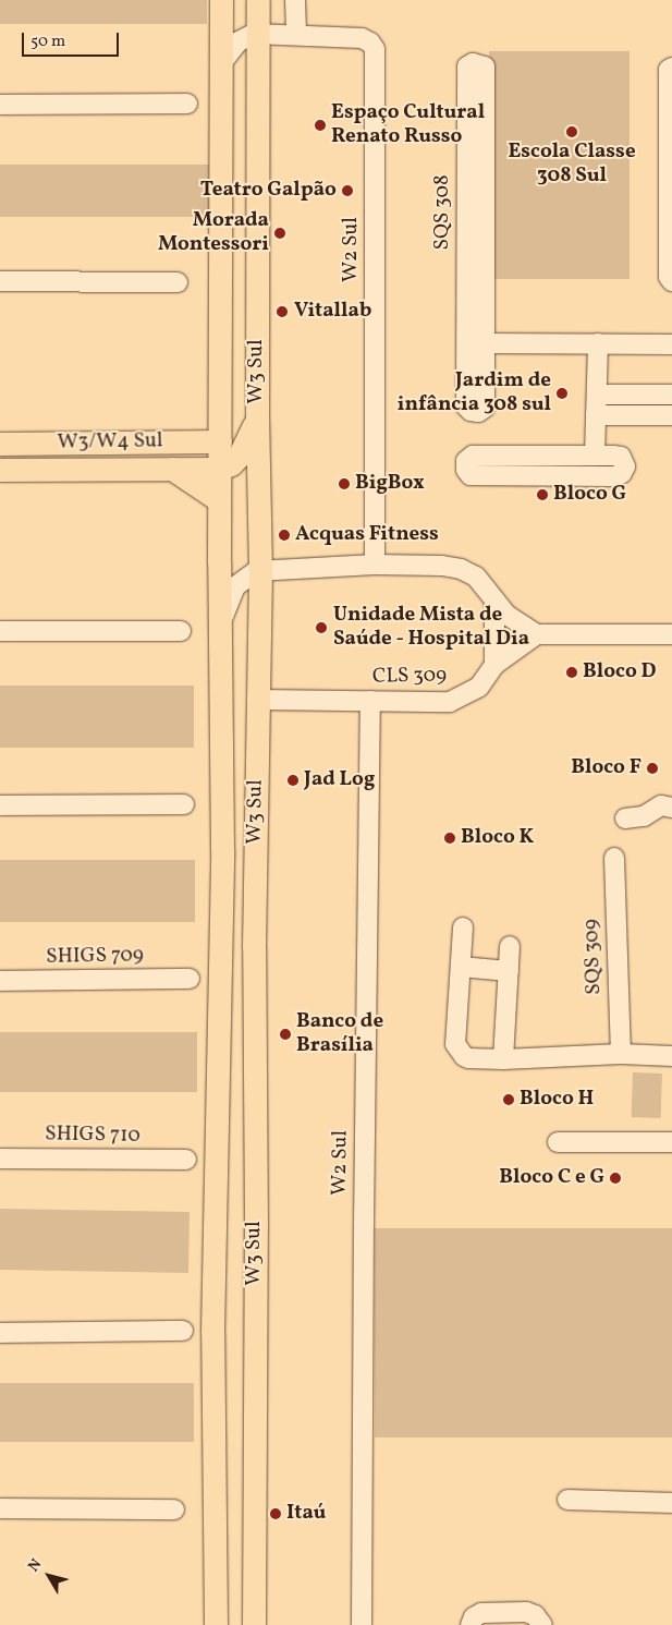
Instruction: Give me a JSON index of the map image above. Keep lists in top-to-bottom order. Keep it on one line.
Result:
{"streets":{"main road":["W3 Sul","W3/W4 Sul"],"street":["SQS 308","W2 Sul","CLS 309","SHIGS 709","SQS 309","SHIGS 710"]},"crossings":[["W2 Sul","W3 Sul"],["W2 Sul","CLS 309"],["W3 Sul","W3/W4 Sul"],["W3 Sul","CLS 309"]],"places":["Espaço Cultural Renato Russo","Escola Classe 308 Sul","Teatro Galpão","Morada Montessori","Vitallab","Jardim de infância 308 sul","BigBox","Bloco G","Acquas Fitness","Unidade Mista de Saúde - Hospital Dia","Bloco D","Bloco F","Jad Log","Bloco K","Banco de Brasília","Bloco H","Bloco C e G","Itaú"],"scale_bar":"50 m","north":"top left"}
